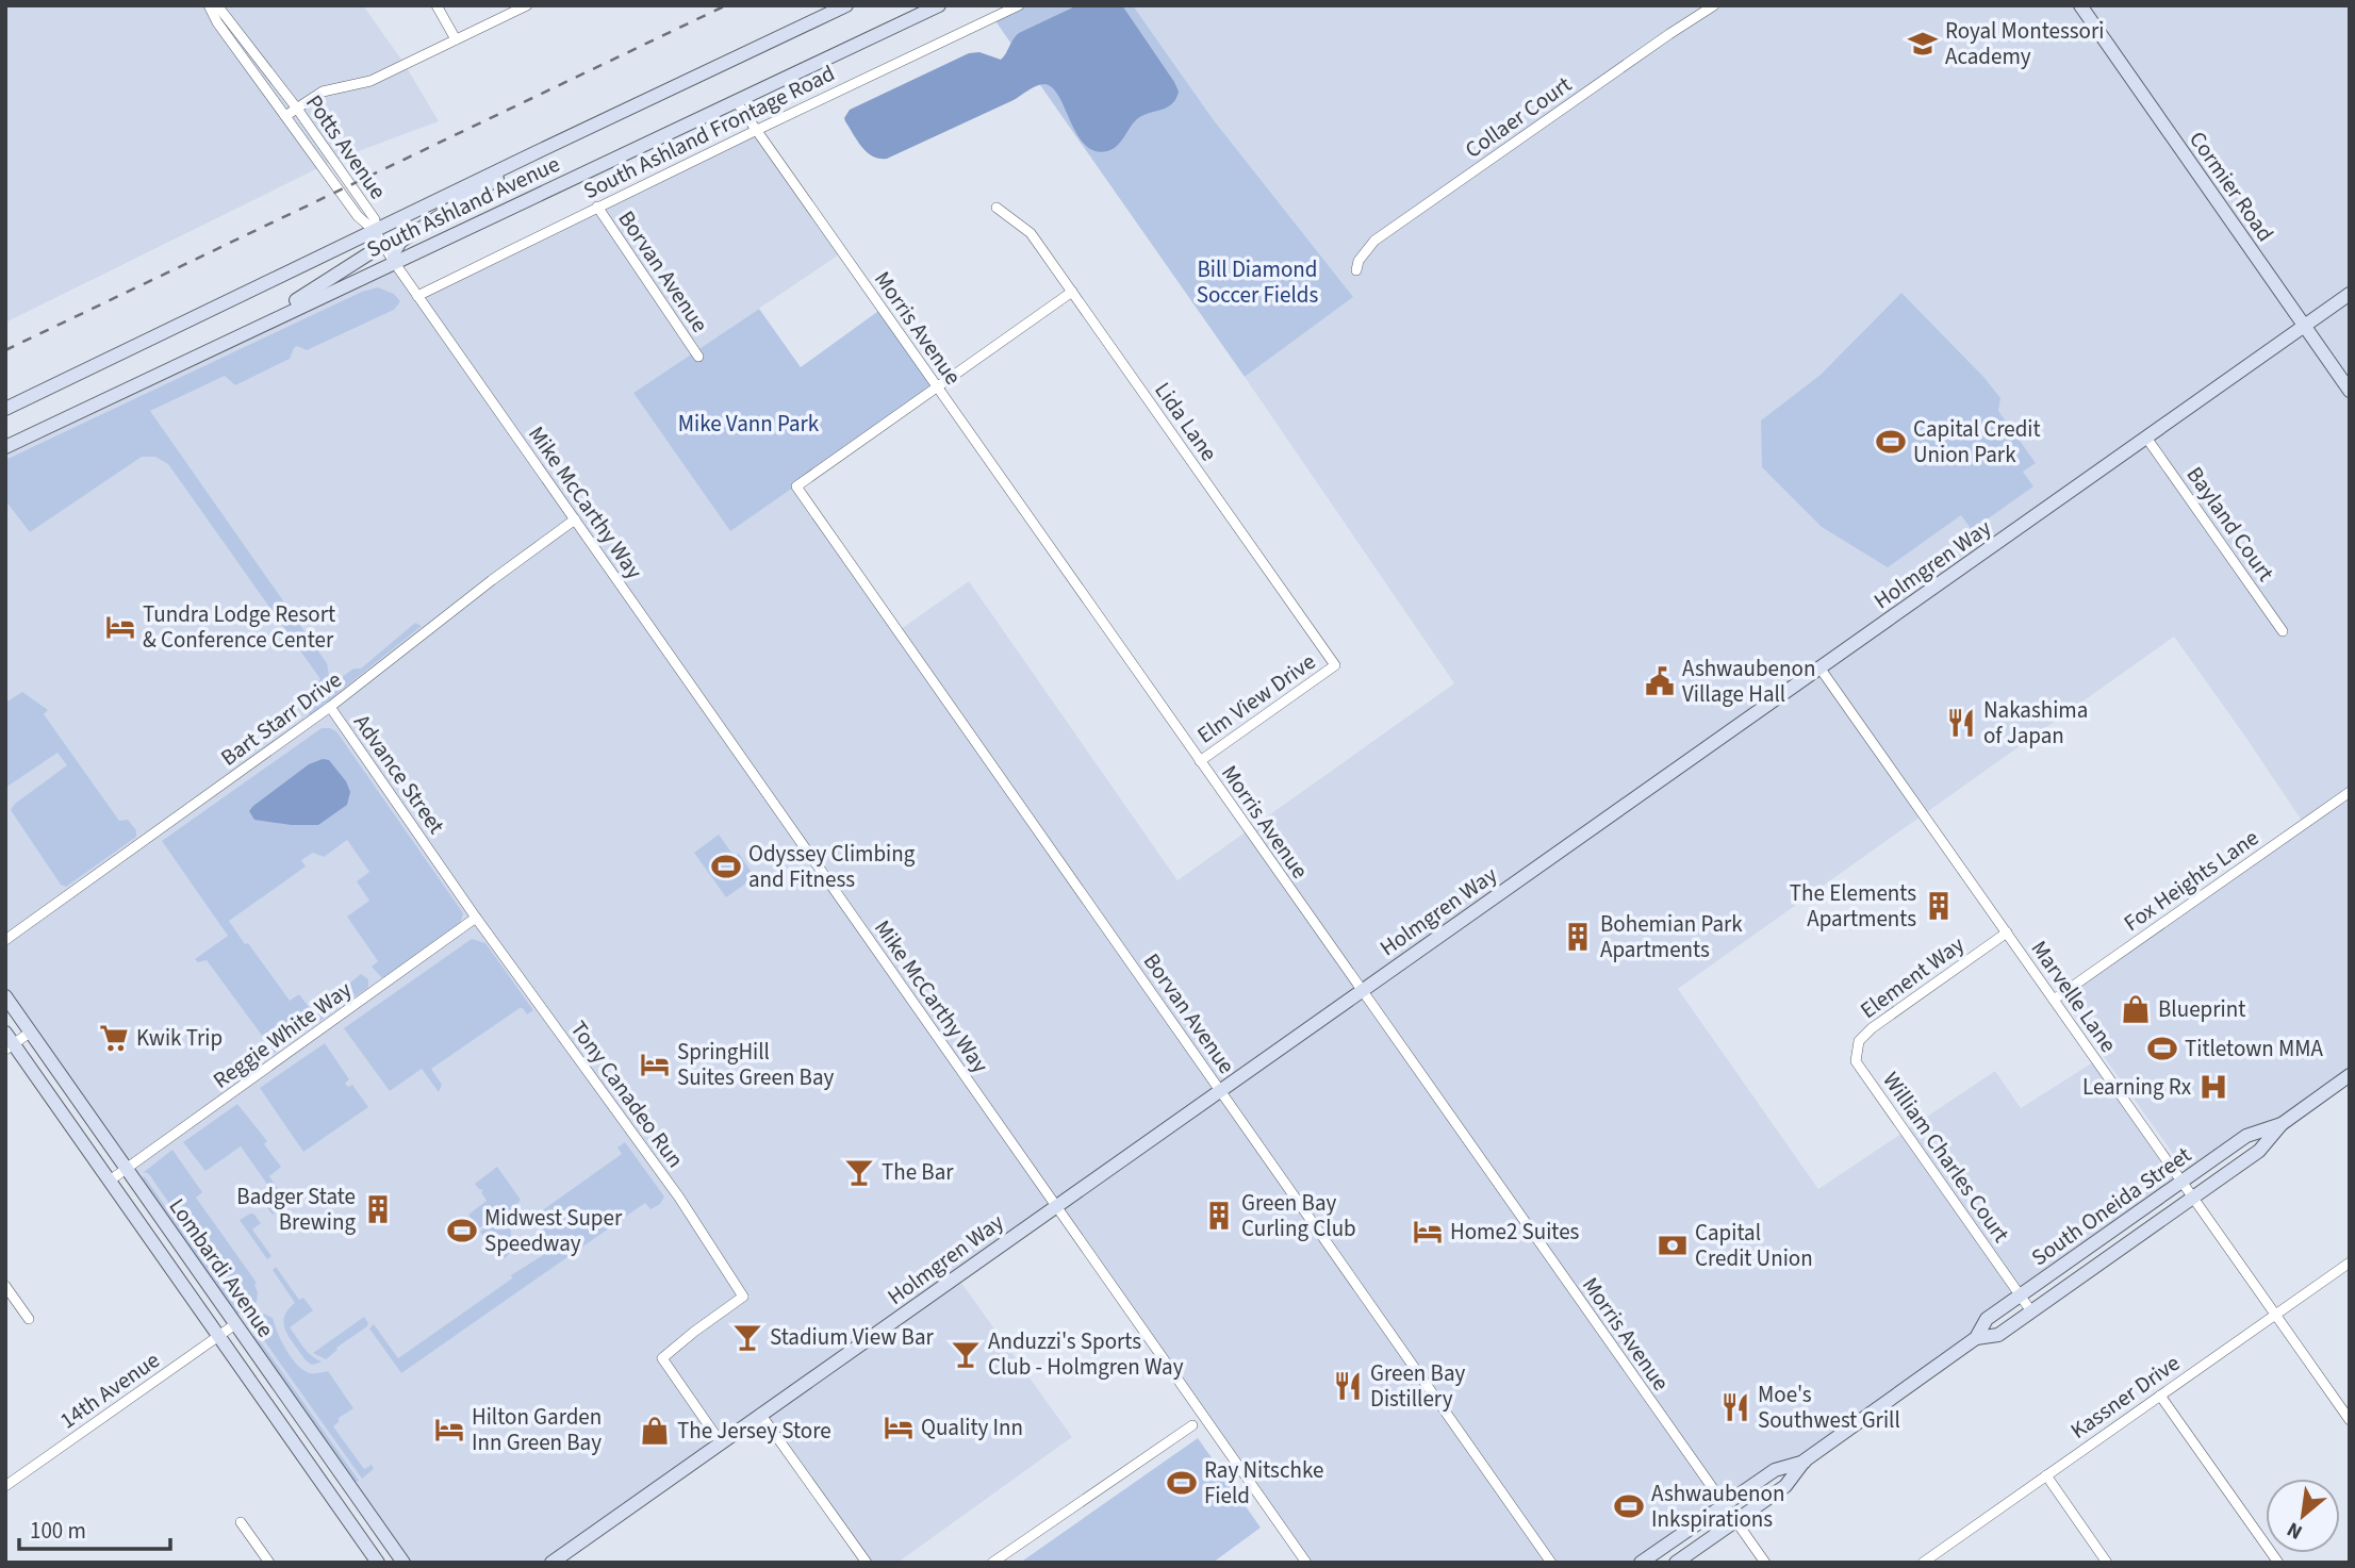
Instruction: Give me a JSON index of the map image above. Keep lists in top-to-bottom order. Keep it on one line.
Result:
{"streets":{"street":["Collaer Court","South Ashland Frontage Road","Potts Avenue","Cormier Road","South Ashland Avenue","Borvan Avenue","Morris Avenue","Lida Lane","Mike McCarthy Way","Bayland Court","Holmgren Way","Elm View Drive","Bart Starr Drive","Advance Street","Fox Heights Lane","Element Way","Marvelle Lane","Reggie White Way","Tony Canadeo Run","William Charles Court","South Oneida Street","Lombardi Avenue","14th Avenue","Kassner Drive"]},"crossings":[["South Ashland Frontage Road","Borvan Avenue"],["South Ashland Frontage Road","Morris Avenue"],["South Ashland Frontage Road","Mike McCarthy Way"],["Potts Avenue","South Ashland Avenue"],["Potts Avenue","Mike McCarthy Way"],["Cormier Road","Holmgren Way"],["South Ashland Avenue","Morris Avenue"],["South Ashland Avenue","Mike McCarthy Way"],["Borvan Avenue","Morris Avenue"],["Borvan Avenue","Holmgren Way"],["Morris Avenue","Holmgren Way"],["Morris Avenue","Elm View Drive"],["Morris Avenue","South Oneida Street"],["Lida Lane","Elm View Drive"],["Mike McCarthy Way","Holmgren Way"],["Mike McCarthy Way","Bart Starr Drive"],["Bayland Court","Holmgren Way"],["Holmgren Way","Marvelle Lane"],["Holmgren Way","Tony Canadeo Run"],["Bart Starr Drive","Advance Street"],["Advance Street","Reggie White Way"],["Advance Street","Tony Canadeo Run"],["Fox Heights Lane","Marvelle Lane"],["Element Way","Marvelle Lane"],["Element Way","William Charles Court"],["Marvelle Lane","South Oneida Street"],["Marvelle Lane","Kassner Drive"],["Reggie White Way","Tony Canadeo Run"],["Reggie White Way","Lombardi Avenue"],["William Charles Court","South Oneida Street"],["Lombardi Avenue","14th Avenue"]],"parks":["Bill Diamond Soccer Fields","Mike Vann Park"],"places":{"school or university":["Royal Montessori Academy"],"sports":["Capital Credit Union Park","Odyssey Climbing and Fitness","Titletown MMA","Midwest Super Speedway","Ray Nitschke Field","Ashwaubenon Inkspirations"],"hotel":["Tundra Lodge Resort & Conference Center","SpringHill Suites Green Bay","Home2 Suites","Quality Inn","Hilton Garden Inn Green Bay"],"public building":["Ashwaubenon Village Hall"],"restaurant":["Nakashima of Japan","Green Bay Distillery","Moe's Southwest Grill"],"building":["The Elements Apartments","Bohemian Park Apartments","Badger State Brewing","Green Bay Curling Club"],"shop":["Blueprint","The Jersey Store"],"supermarket":["Kwik Trip"],"hospital":["Learning Rx"],"bar":["The Bar","Stadium View Bar","Anduzzi's Sports Club - Holmgren Way"],"bank":["Capital Credit Union"]},"scale_bar":"100 m","north":"bottom left"}
